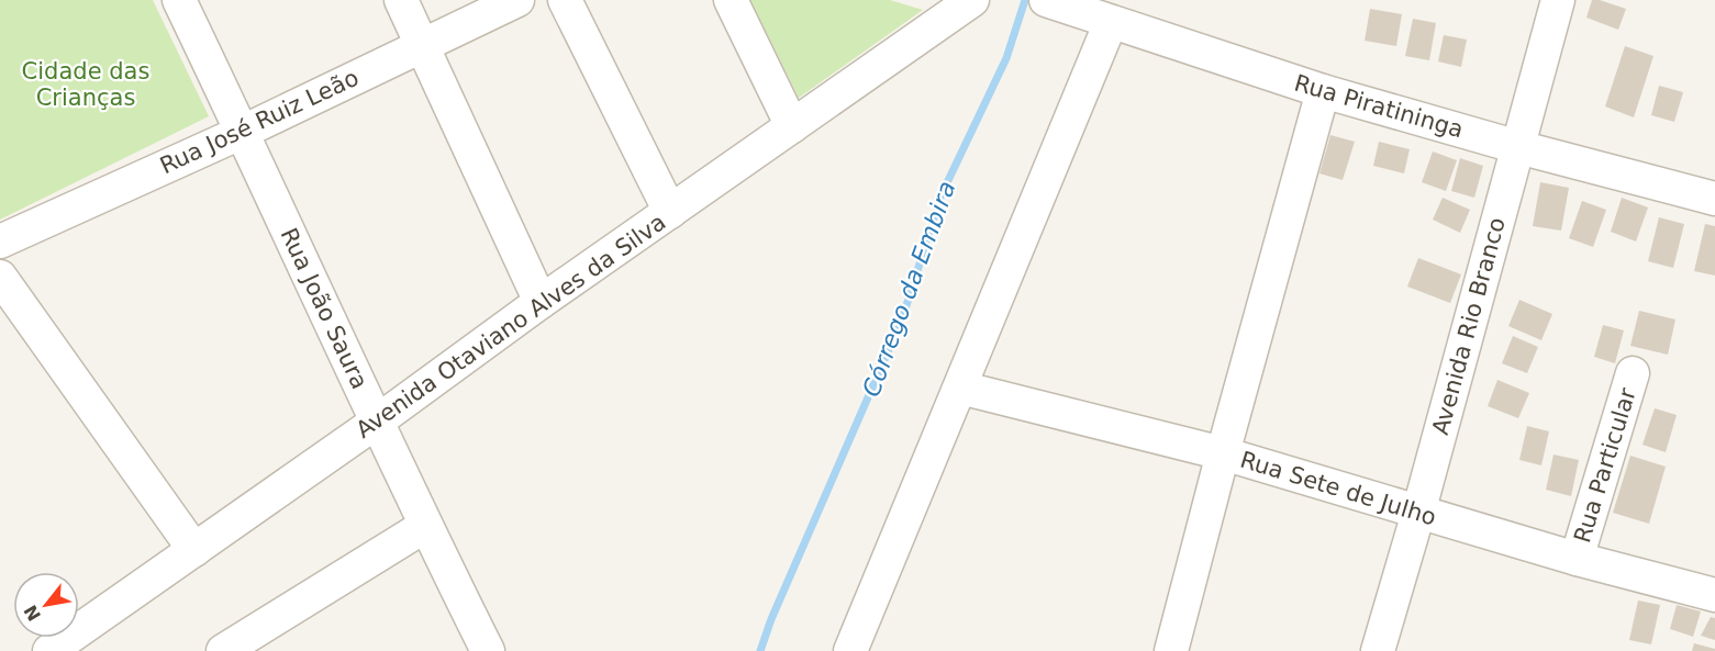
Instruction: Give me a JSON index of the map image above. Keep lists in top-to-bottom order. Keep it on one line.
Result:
{"streets":{"street":["Rua Piratininga","Rua José Ruiz Leão","Rua João Saura","Avenida Otaviano Alves da Silva","Avenida Rio Branco","Rua Particular","Rua Sete de Julho"]},"crossings":[["Rua Piratininga","Avenida Rio Branco"],["Rua José Ruiz Leão","Rua João Saura"],["Rua João Saura","Avenida Otaviano Alves da Silva"],["Avenida Rio Branco","Rua Sete de Julho"],["Rua Particular","Rua Sete de Julho"]],"water":["Córrego da Embira"],"parks":["Cidade das Crianças"],"north":"bottom left"}
